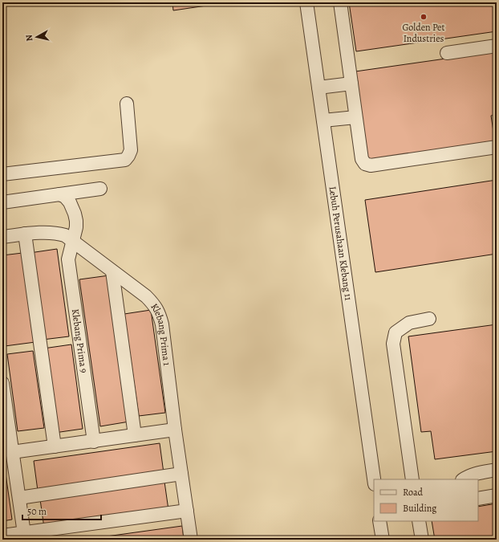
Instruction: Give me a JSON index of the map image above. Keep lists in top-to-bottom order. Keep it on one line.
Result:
{"streets":{"street":["Lebuh Perusahaan Klebang 11","Klebang Prima 1","Klebang Prima 9"]},"crossings":[["Klebang Prima 1","Klebang Prima 9"]],"places":["Golden Pet Industries"],"legend":["Road","Building"],"scale_bar":"50 m","north":"left"}
